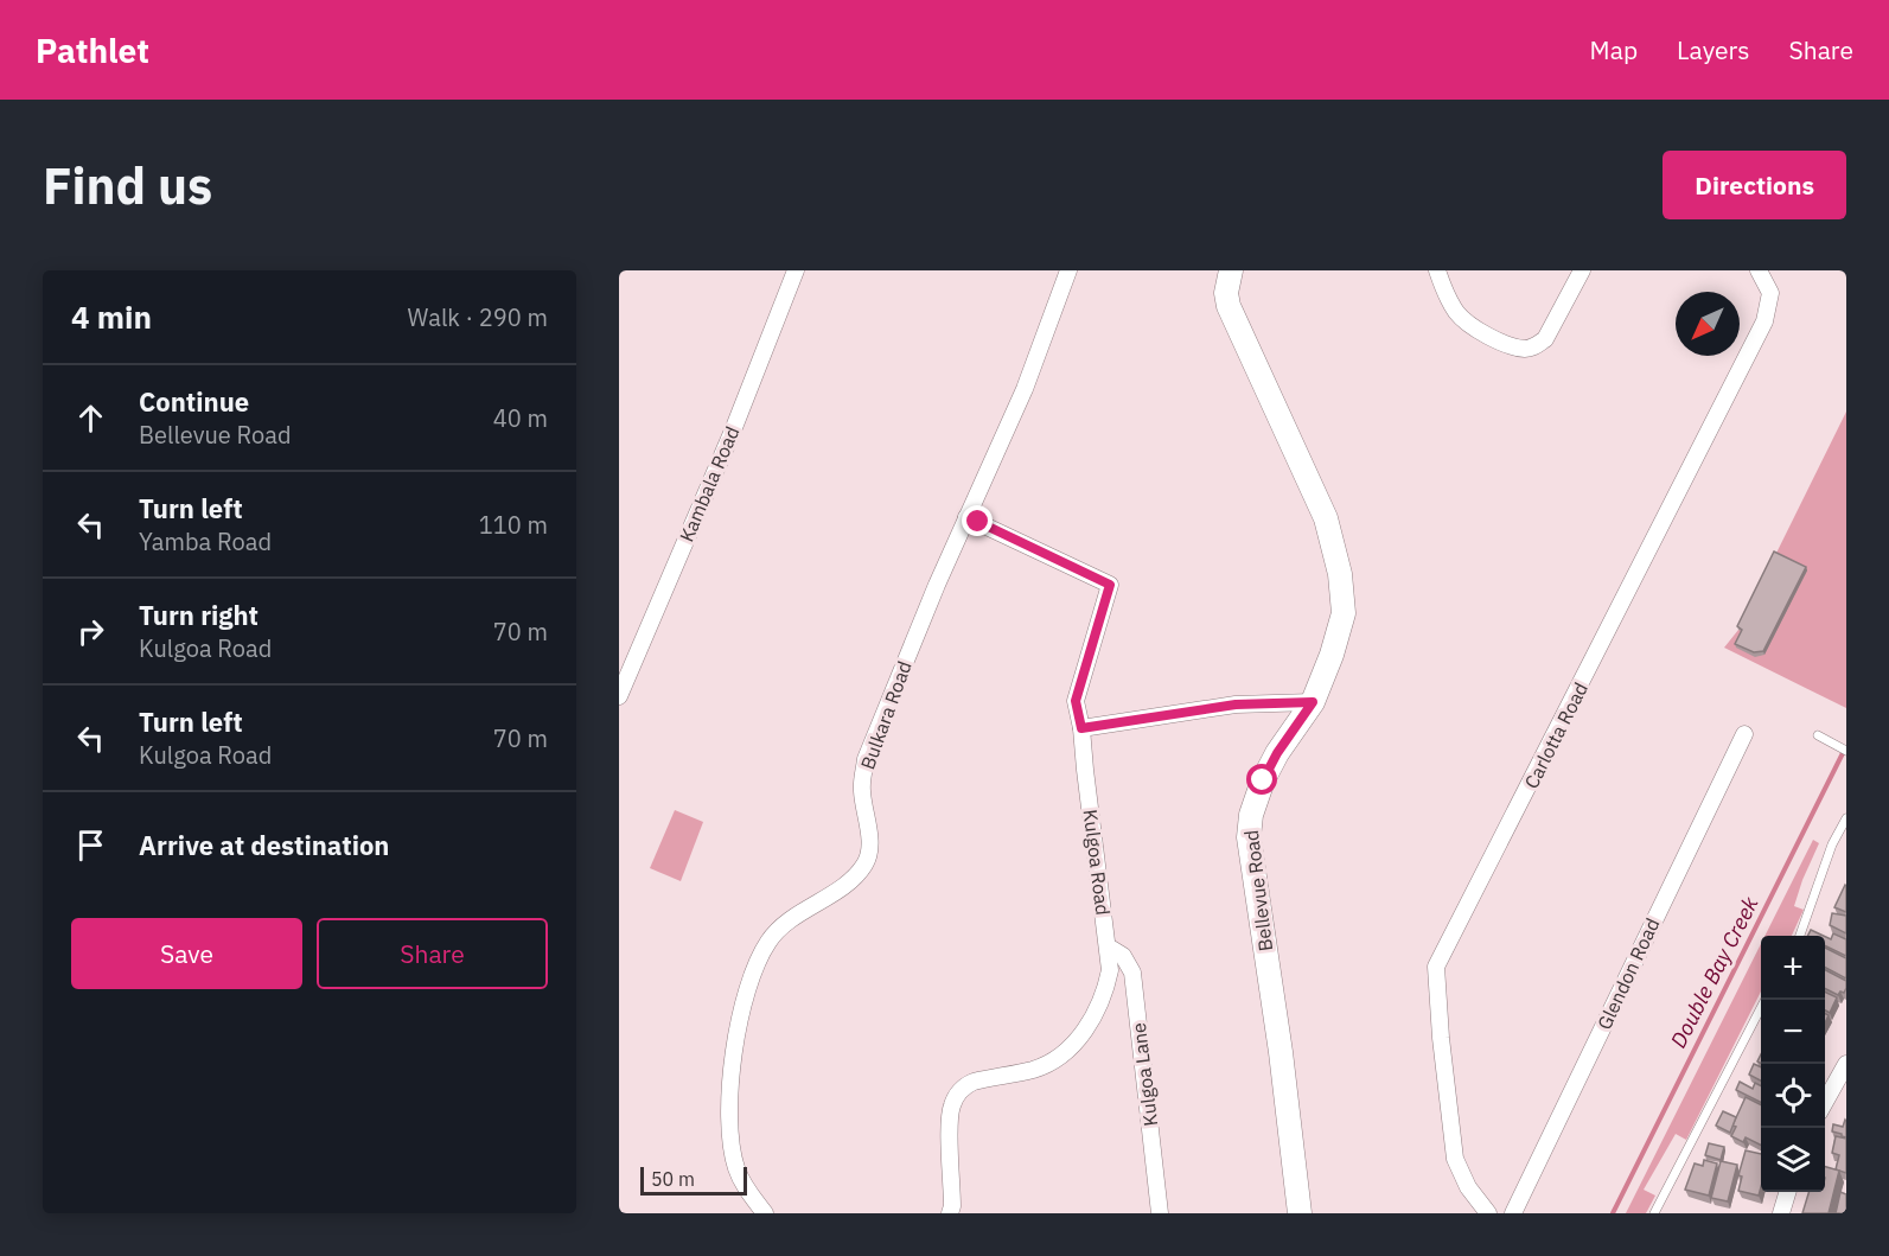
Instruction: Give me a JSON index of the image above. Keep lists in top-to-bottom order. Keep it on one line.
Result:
{"streets":{"street":["Kambala Road","Bulkara Road","Carlotta Road","Kulgoa Road","Bellevue Road","Glendon Road","Kulgoa Lane"]},"crossings":[["Bulkara Road","Kulgoa Road"],["Kulgoa Road","Kulgoa Lane"]],"water":["Double Bay Creek"],"scale_bar":"50 m","north":"bottom left","page":{"header":"Pathlet","nav":["Map","Layers","Share"],"buttons":["Directions",["Save","Share"]],"title":"Find us","heading":["4 min","Walk · 290 m"],"list":[["Continue","Bellevue Road","40 m"],["Turn left","Yamba Road","110 m"],["Turn right","Kulgoa Road","70 m"],["Turn left","Kulgoa Road","70 m"],"Arrive at destination"],"map_buttons":["+","−"],"scale":"50 m"}}
